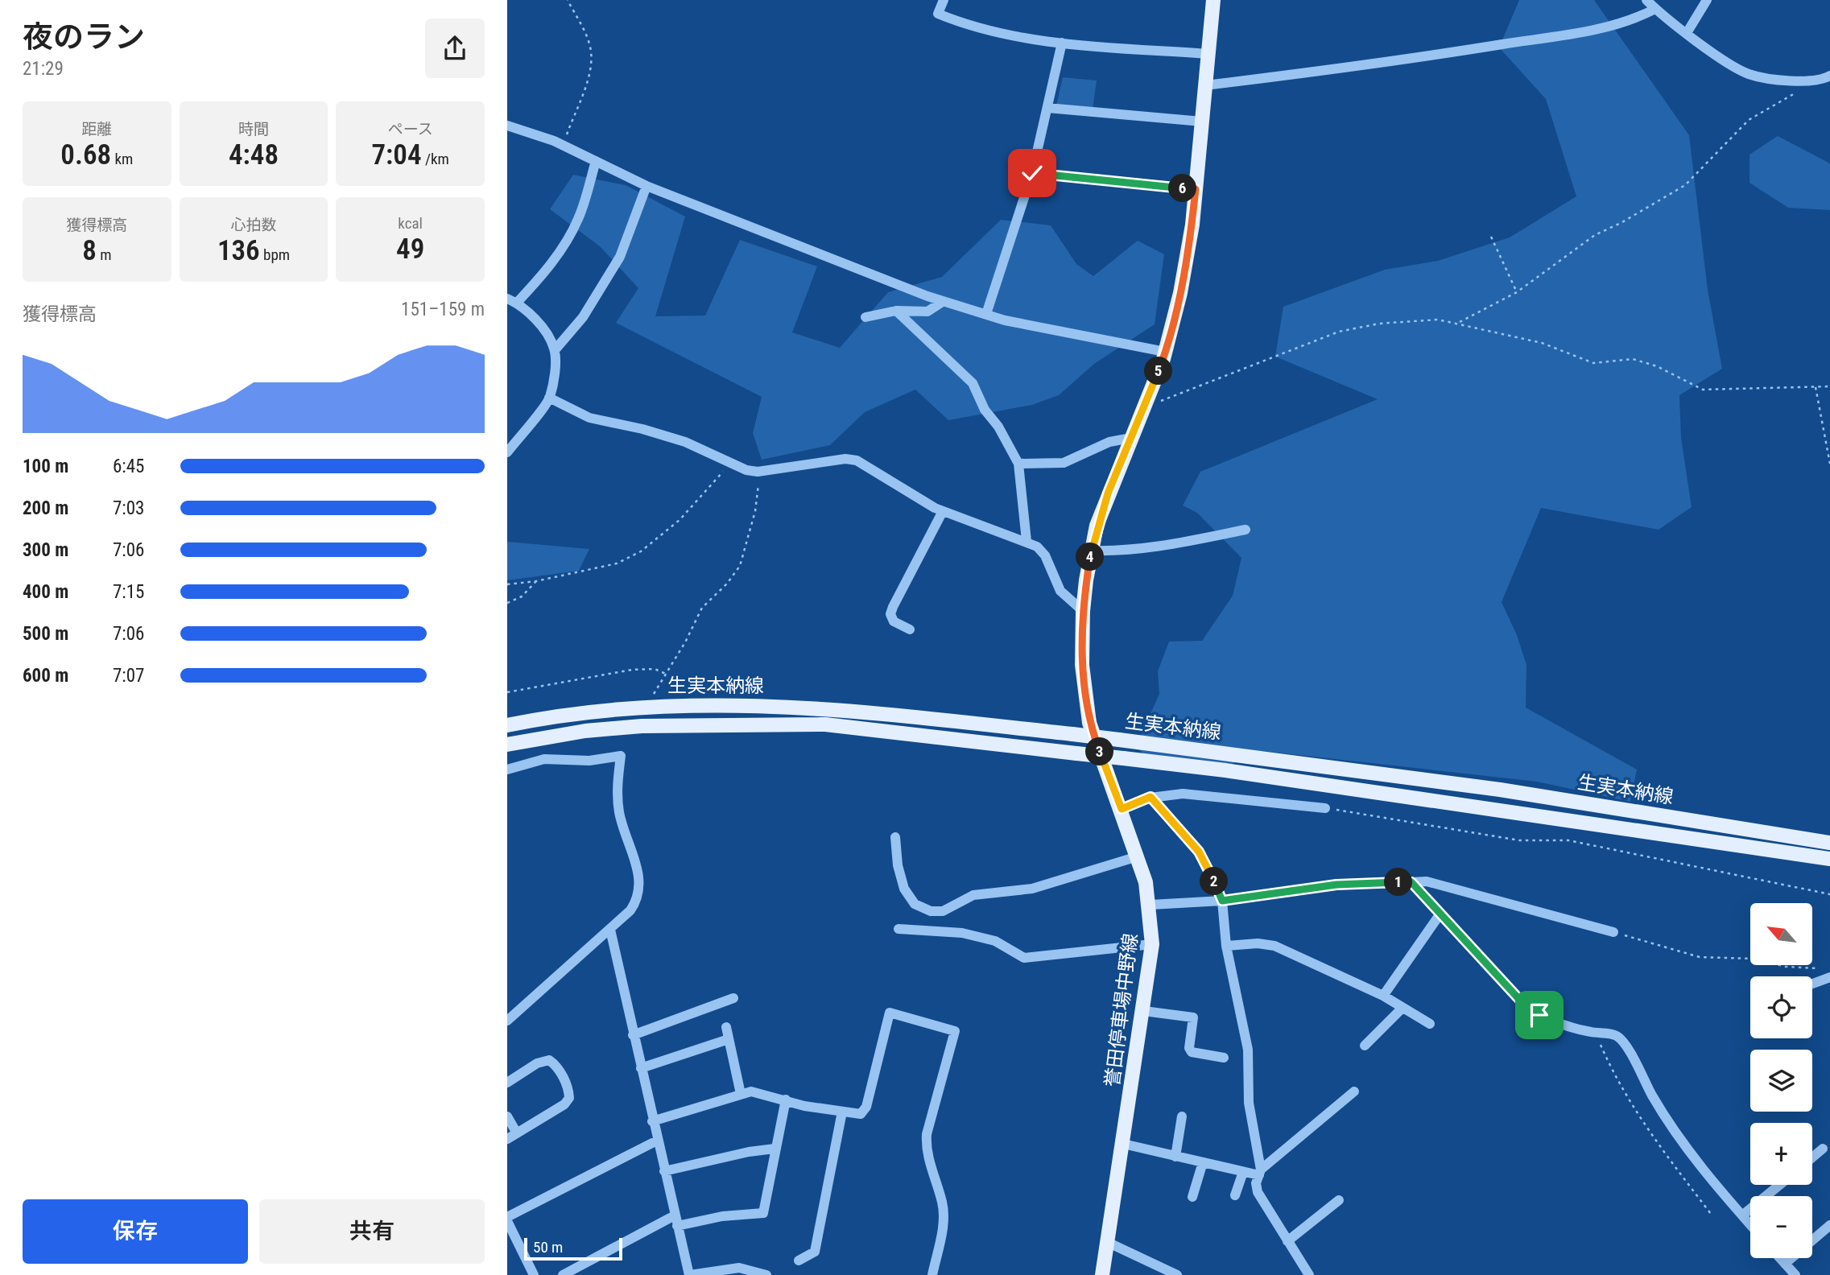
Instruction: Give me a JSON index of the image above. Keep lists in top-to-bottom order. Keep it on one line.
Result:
{"streets":{"main road":["生実本納線","誉田停車場中野線"]},"scale_bar":"50 m","north":"top left","page":{"heading":["夜のラン","21:29"],"stats":[["距離","0.68 km"],["時間","4:48"],["ペース","7:04 /km"],["獲得標高","8 m"],["心拍数","136 bpm"],["kcal","49"]],"pins":["6","5","4","3","2","1"],"chart":["獲得標高","151–159 m"],"list":[{"name":"100 m","note":"6:45"},{"name":"200 m","note":"7:03"},{"name":"300 m","note":"7:06"},{"name":"400 m","note":"7:15"},{"name":"500 m","note":"7:06"},{"name":"600 m","note":"7:07"}],"map_buttons":["+","−"],"buttons":["保存","共有"],"scale":"50 m"}}
